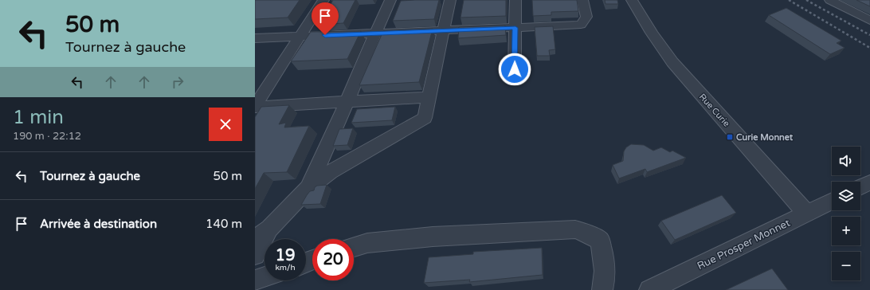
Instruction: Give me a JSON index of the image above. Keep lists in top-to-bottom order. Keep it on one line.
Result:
{"streets":{"street":["Rue Curie","Rue Prosper Monnet"]},"crossings":[["Rue Curie","Rue Prosper Monnet"]],"places":{"transit":["Curie Monnet"]},"page":{"turn":["50 m","Tournez à gauche"],"heading":["1 min","190 m · 22:12"],"map_buttons":["+","−"],"list":[{"name":"Tournez à gauche","value":"50 m"},{"name":"Arrivée à destination","value":"140 m"}],"speed":"19 km/h","limit":"20"}}
